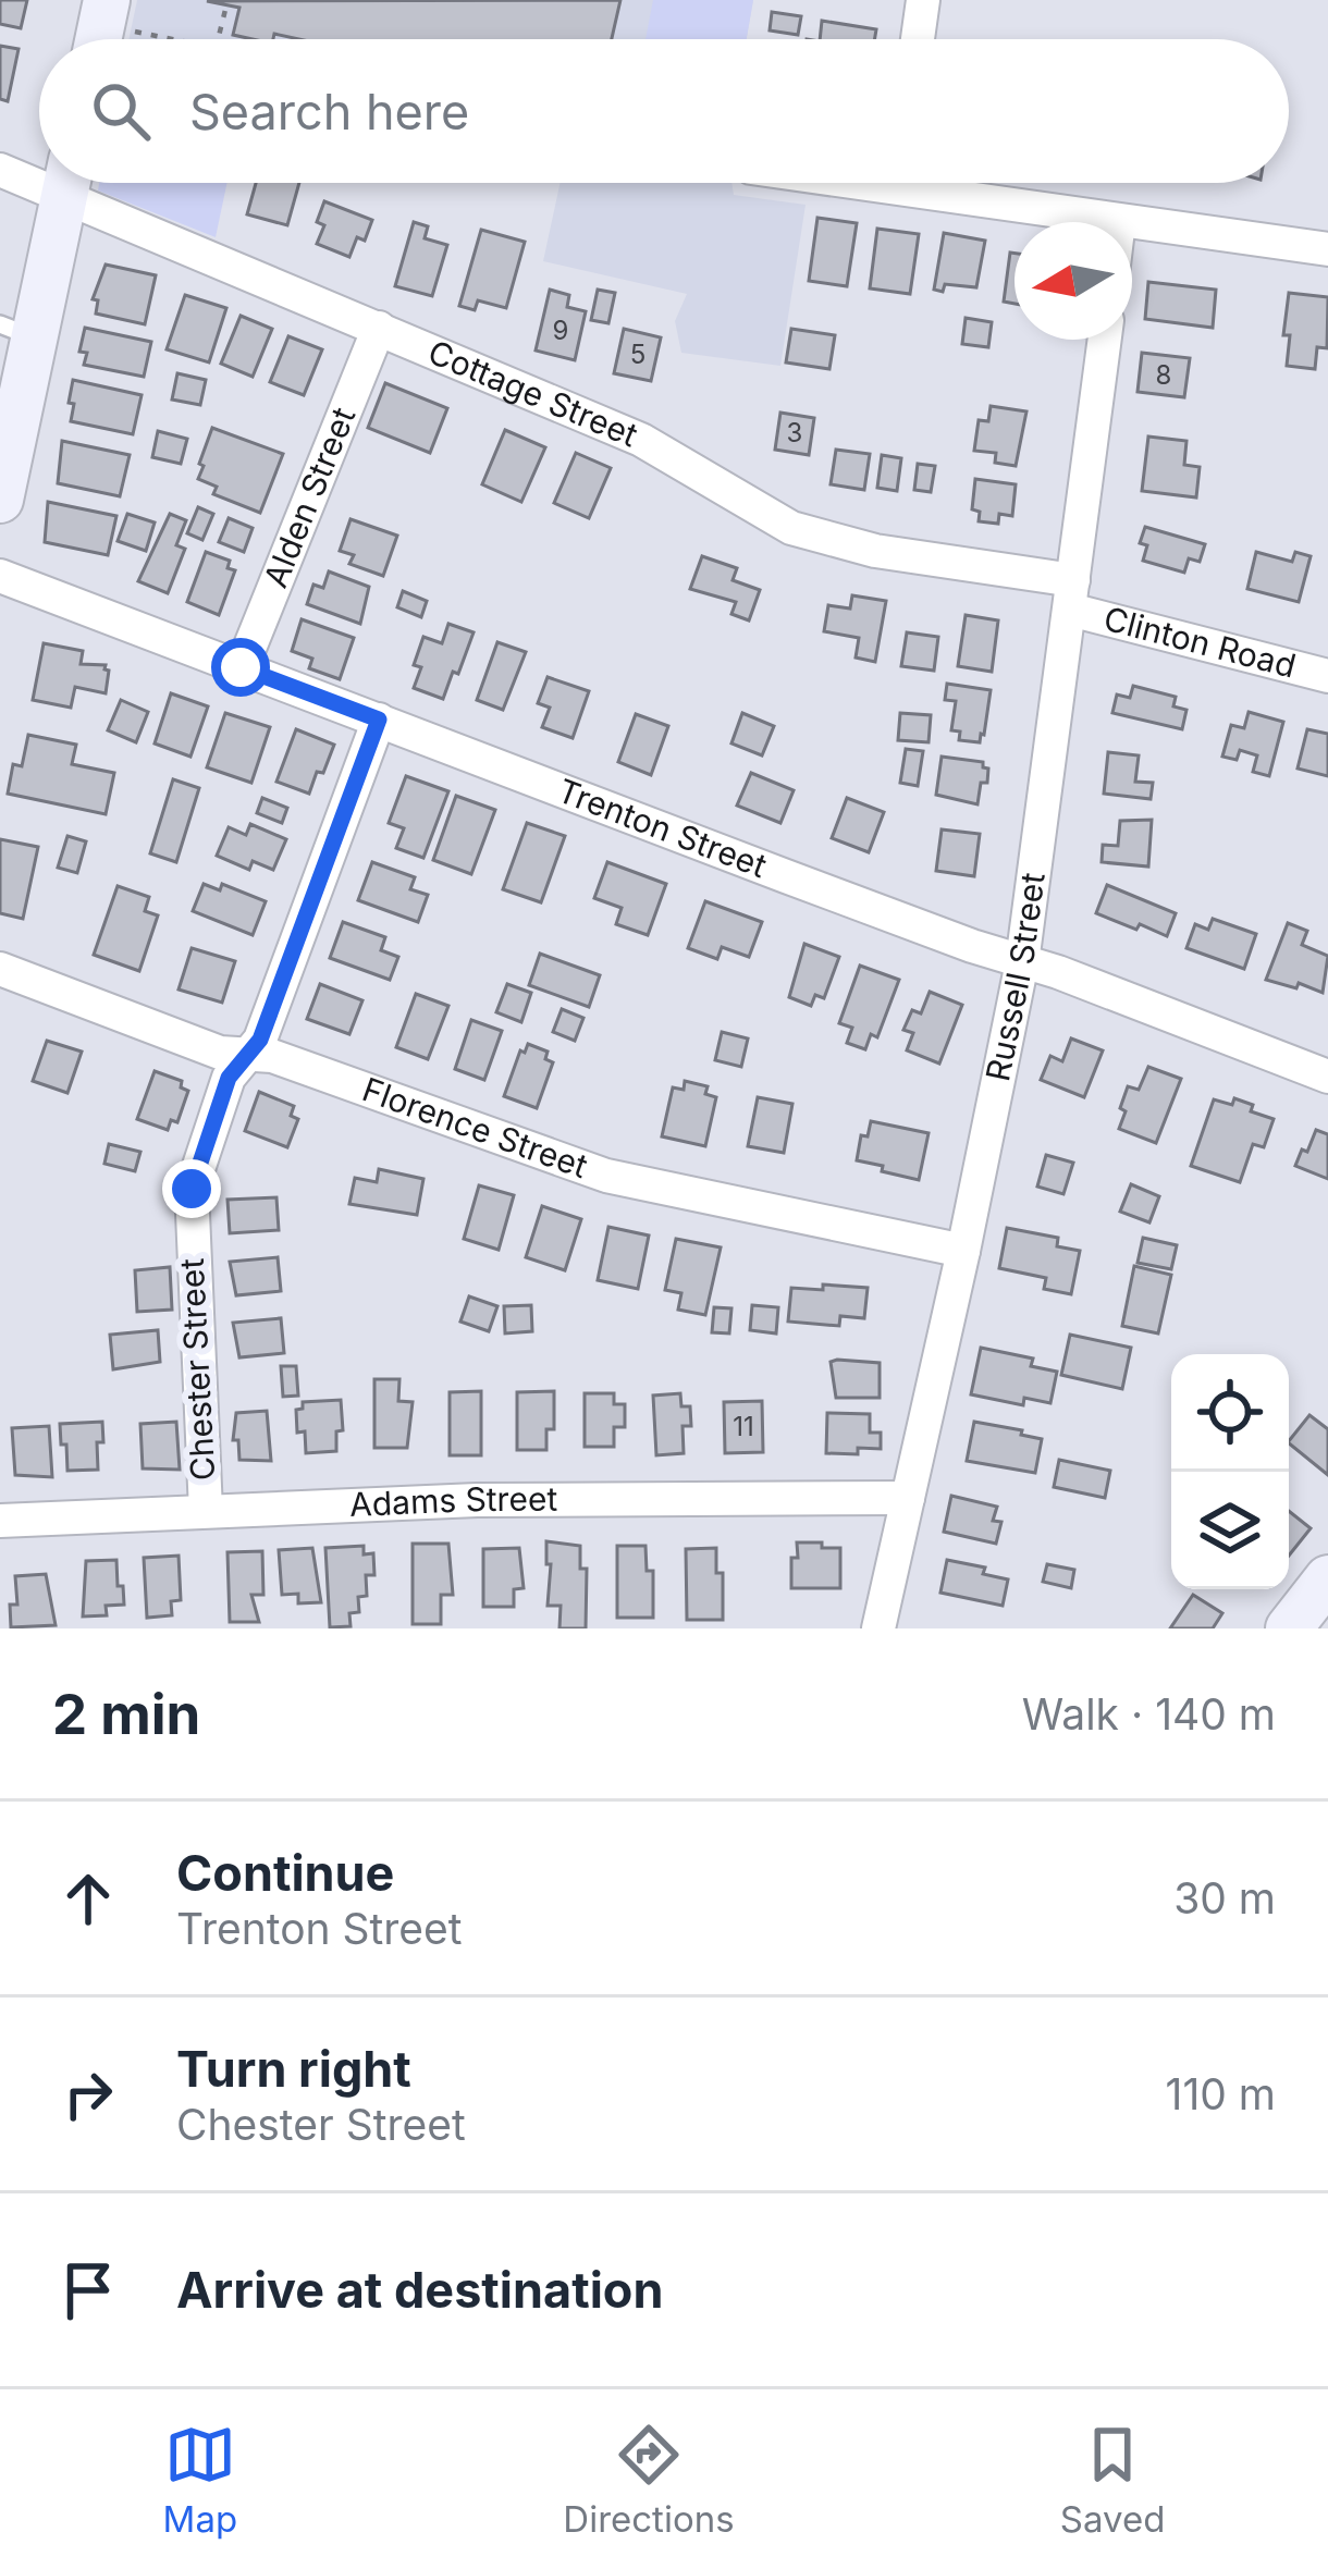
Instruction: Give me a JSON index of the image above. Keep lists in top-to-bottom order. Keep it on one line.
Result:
{"streets":{"street":["Cottage Street","Alden Street","Clinton Road","Trenton Street","Russell Street","Florence Street","Chester Street","Adams Street"]},"crossings":[["Cottage Street","Alden Street"],["Cottage Street","Clinton Road"],["Cottage Street","Russell Street"],["Alden Street","Trenton Street"],["Clinton Road","Russell Street"],["Trenton Street","Russell Street"],["Trenton Street","Chester Street"],["Russell Street","Florence Street"],["Russell Street","Adams Street"],["Florence Street","Chester Street"],["Chester Street","Adams Street"]],"house_numbers":["9","5","8","3","11"],"north":"left","page":{"search":"Search here","heading":["2 min","Walk · 140 m"],"list":[["Continue","Trenton Street","30 m"],["Turn right","Chester Street","110 m"],"Arrive at destination"],"nav":["Map","Directions","Saved"]}}
